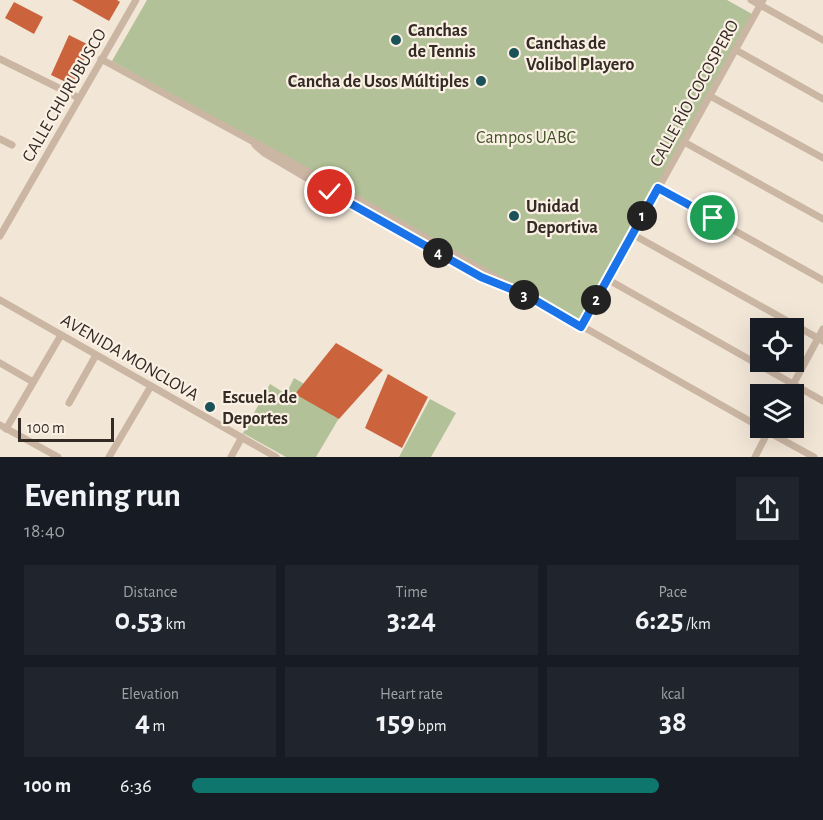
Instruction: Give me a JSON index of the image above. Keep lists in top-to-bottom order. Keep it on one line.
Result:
{"streets":{"street":["CALLE RÍO COCOSPERO","CALLE CHURUBUSCO","AVENIDA MONCLOVA"]},"parks":["Campos UABC"],"places":["Canchas de Tennis","Canchas de Volibol Playero","Cancha de Usos Múltiples","Unidad Deportiva","Escuela de Deportes"],"scale_bar":"100 m","page":{"pins":["1","4","3","2"],"scale":"100 m","heading":["Evening run","18:40"],"stats":[["Distance","0.53 km"],["Time","3:24"],["Pace","6:25 /km"],["Elevation","4 m"],["Heart rate","159 bpm"],["kcal","38"]],"list":[{"name":"100 m","note":"6:36"}]}}
